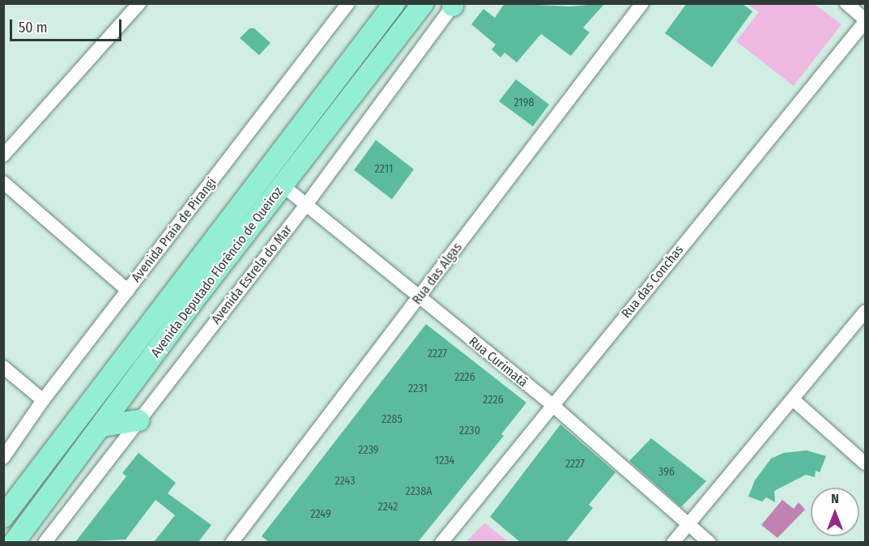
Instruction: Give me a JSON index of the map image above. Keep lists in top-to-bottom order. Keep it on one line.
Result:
{"streets":{"main road":["Avenida Deputado Florêncio de Queiroz"],"street":["Avenida Praia de Pirangi","Rua das Algas","Avenida Estrela do Mar","Rua das Conchas","Rua Curimatã"]},"crossings":[["Avenida Deputado Florêncio de Queiroz","Rua Curimatã"],["Rua das Algas","Rua Curimatã"],["Avenida Estrela do Mar","Rua Curimatã"],["Rua das Conchas","Rua Curimatã"]],"house_numbers":["2198","2211","2227","2226","2231","2226","2285","2230","2239","1234","2227","396","2243","2238A","2242","2249"],"scale_bar":"50 m","north":"top"}
